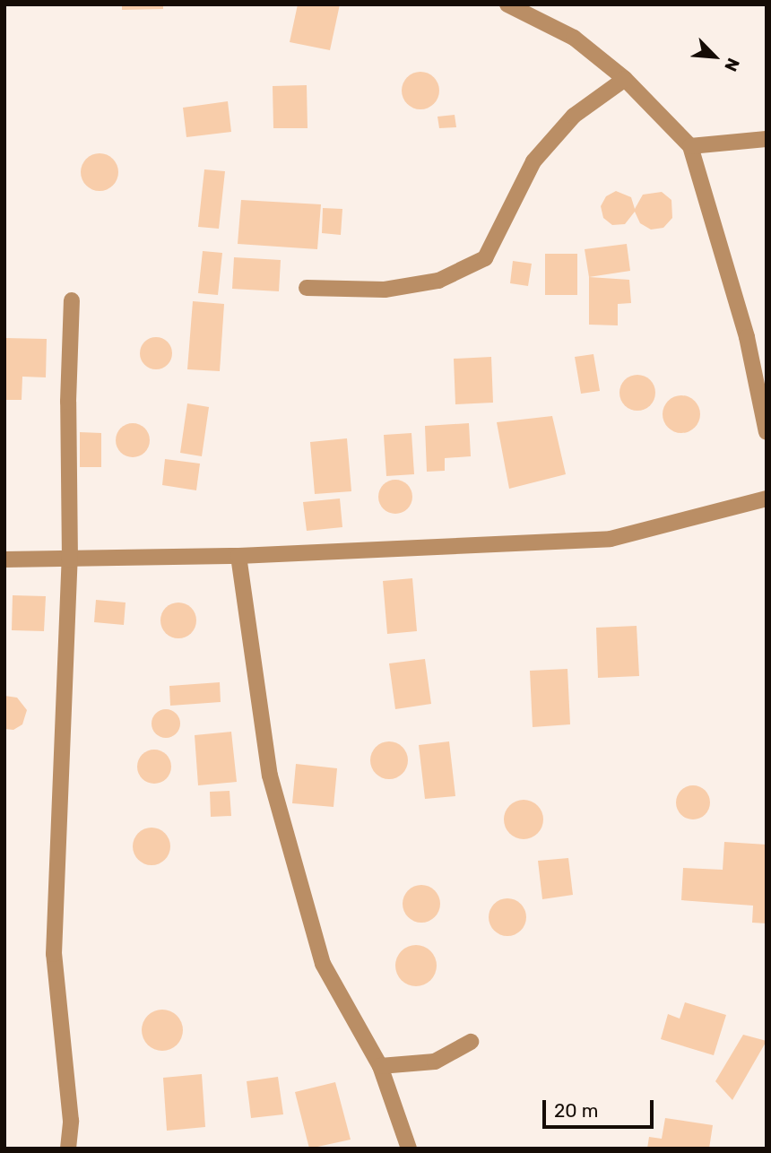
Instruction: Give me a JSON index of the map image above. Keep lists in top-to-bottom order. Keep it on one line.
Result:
{"scale_bar":"20 m","north":"bottom right"}
